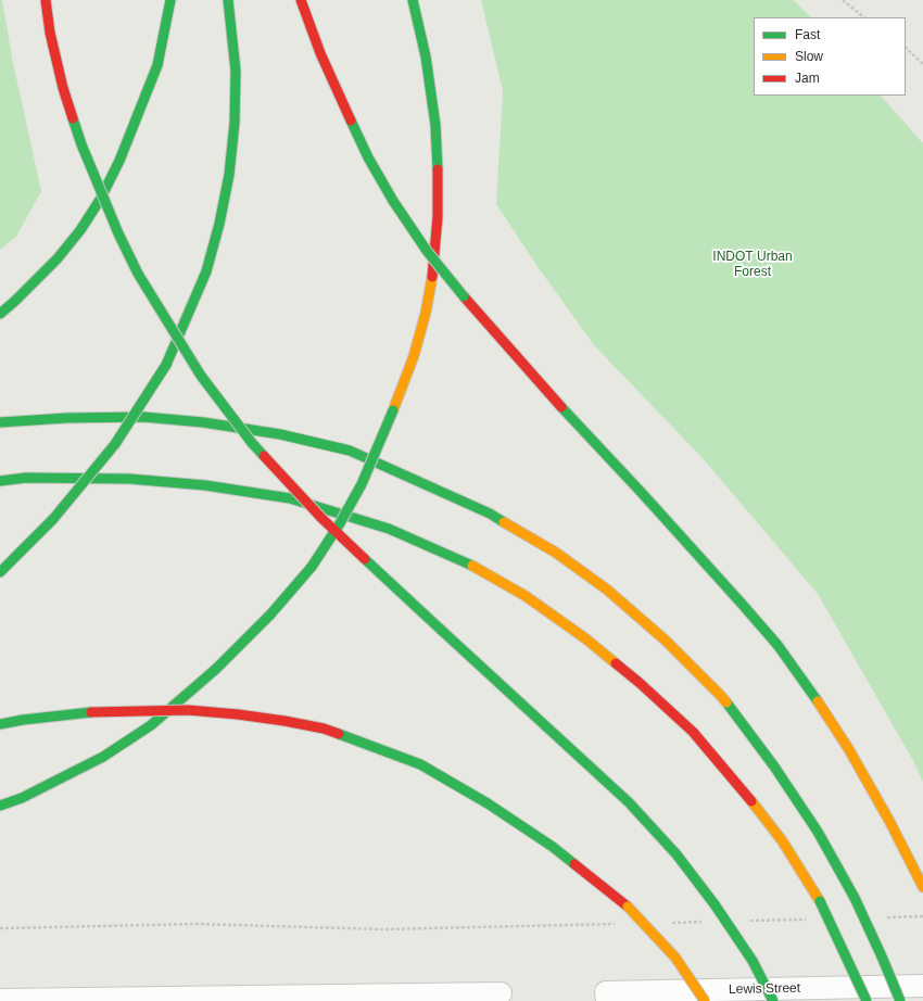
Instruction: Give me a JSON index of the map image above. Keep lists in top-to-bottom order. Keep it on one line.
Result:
{"streets":{"street":["Lewis Street"]},"parks":["INDOT Urban Forest"],"legend":["Fast","Slow","Jam"]}
